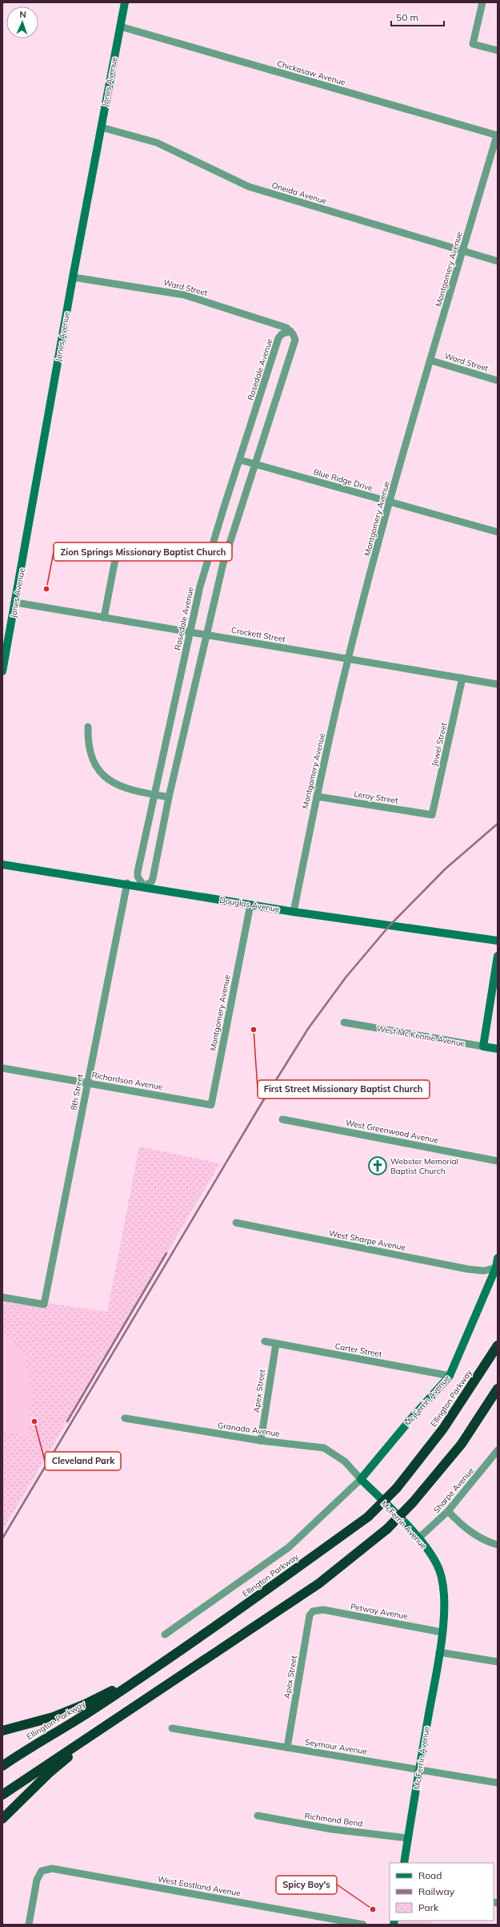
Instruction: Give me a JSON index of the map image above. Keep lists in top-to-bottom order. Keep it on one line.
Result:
{"streets":{"highway":["Ellington Parkway"],"street":["Chickasaw Avenue","Jones Avenue","Oneida Avenue","Montgomery Avenue","Ward Street","Rosedale Avenue","Blue Ridge Drive","Crockett Street","Jewel Street","Leroy Street","Douglas Avenue","West Mc Kennie Avenue","Richardson Avenue","8th Street","West Greenwood Avenue","West Sharpe Avenue","Carter Street","Apex Street","Mc Ferrin Avenue","Granada Avenue","Sharpe Avenue","McFerrin Avenue","Petway Avenue","Seymour Avenue","Richmond Bend","West Eastland Avenue"]},"crossings":[["Chickasaw Avenue","Jones Avenue"],["Chickasaw Avenue","Montgomery Avenue"],["Jones Avenue","Oneida Avenue"],["Jones Avenue","Ward Street"],["Jones Avenue","Crockett Street"],["Oneida Avenue","Montgomery Avenue"],["Montgomery Avenue","Ward Street"],["Montgomery Avenue","Blue Ridge Drive"],["Montgomery Avenue","Crockett Street"],["Montgomery Avenue","Leroy Street"],["Montgomery Avenue","Douglas Avenue"],["Montgomery Avenue","Richardson Avenue"],["Ward Street","Rosedale Avenue"],["Rosedale Avenue","Blue Ridge Drive"],["Rosedale Avenue","Crockett Street"],["Rosedale Avenue","Douglas Avenue"],["Crockett Street","Jewel Street"],["Jewel Street","Leroy Street"],["Douglas Avenue","8th Street"],["Richardson Avenue","8th Street"],["West Sharpe Avenue","Mc Ferrin Avenue"],["Carter Street","Apex Street"],["Carter Street","Mc Ferrin Avenue"],["Apex Street","Granada Avenue"],["Apex Street","Petway Avenue"],["Apex Street","Seymour Avenue"],["Mc Ferrin Avenue","Granada Avenue"],["Mc Ferrin Avenue","McFerrin Avenue"],["Mc Ferrin Avenue","Seymour Avenue"],["Mc Ferrin Avenue","Richmond Bend"],["Granada Avenue","McFerrin Avenue"],["Sharpe Avenue","McFerrin Avenue"],["McFerrin Avenue","Petway Avenue"]],"places":{"other":["Zion Springs Missionary Baptist Church","First Street Missionary Baptist Church","Cleveland Park","Spicy Boy's"],"church":["Webster Memorial Baptist Church"]},"legend":["Road","Railway","Park"],"scale_bar":"50 m","north":"top"}
